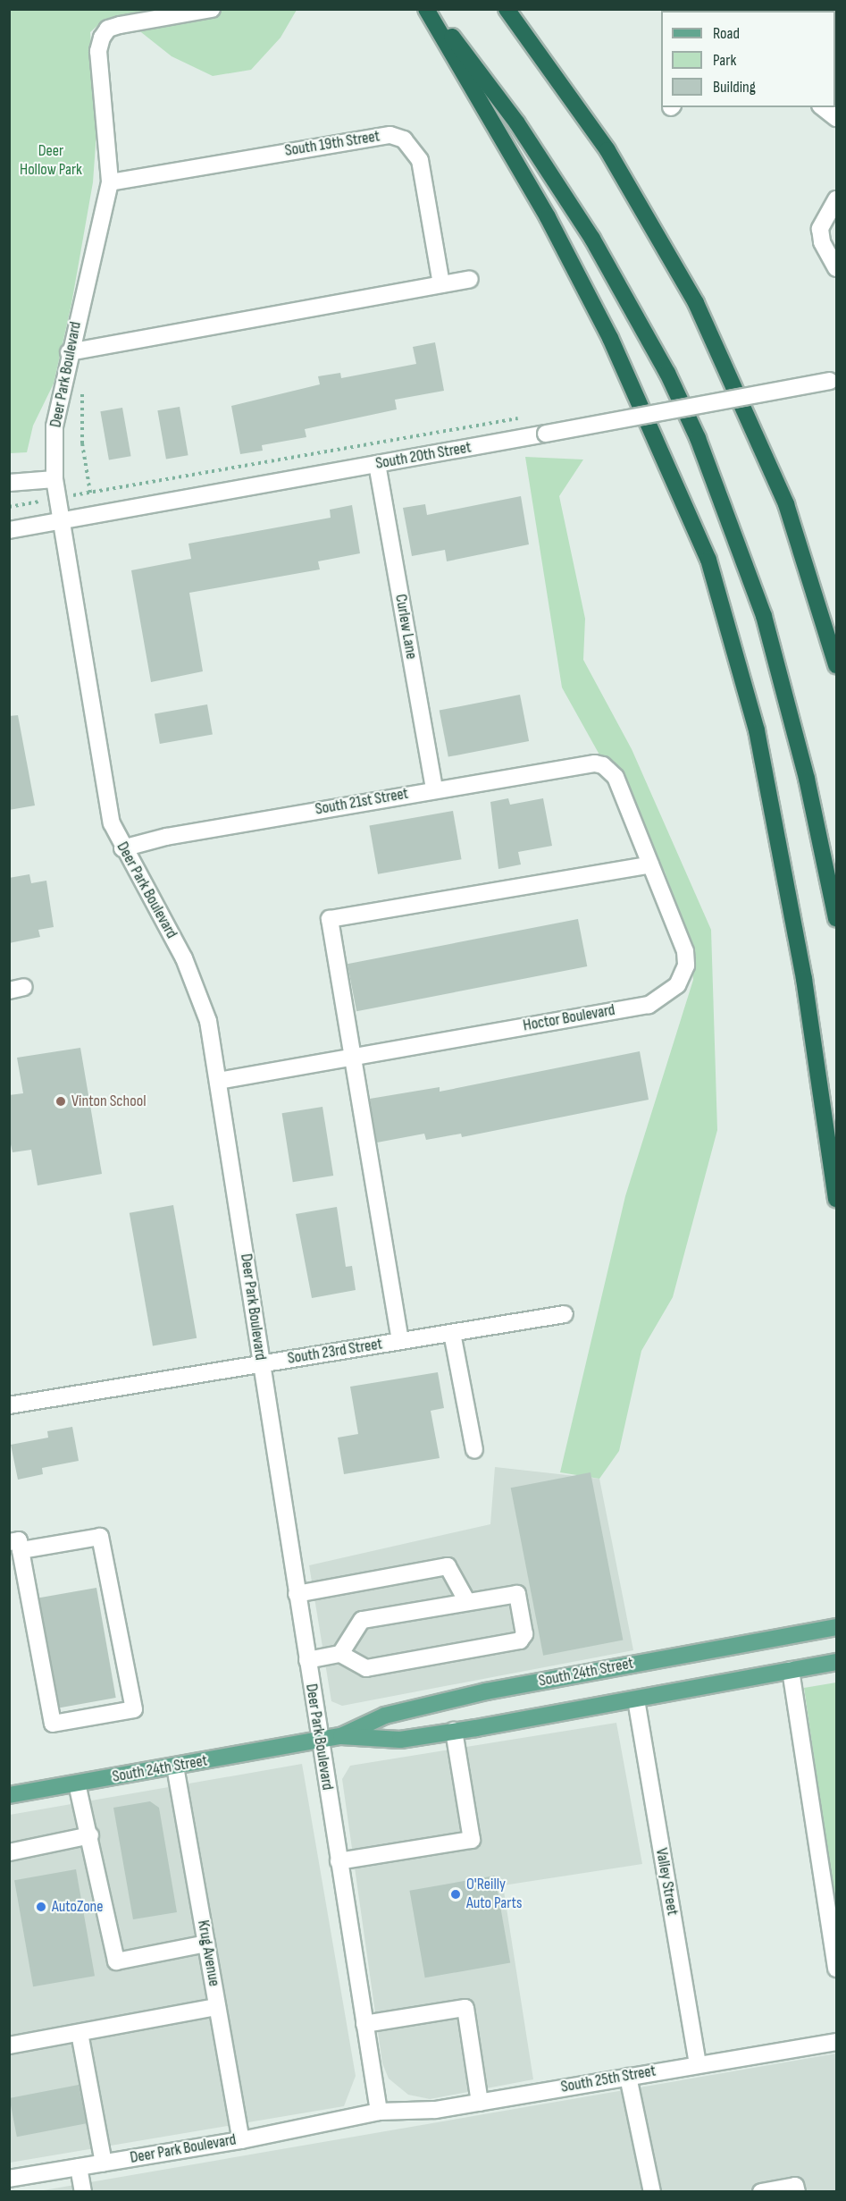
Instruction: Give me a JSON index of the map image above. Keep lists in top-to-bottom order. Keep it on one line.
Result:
{"streets":{"main road":["South 24th Street"],"street":["South 19th Street","Deer Park Boulevard","South 20th Street","Curlew Lane","South 21st Street","Hoctor Boulevard","South 23rd Street","Valley Street","Krug Avenue","South 25th Street"]},"crossings":[["South 19th Street","Deer Park Boulevard"],["Deer Park Boulevard","South 20th Street"],["Deer Park Boulevard","South 21st Street"],["Deer Park Boulevard","Hoctor Boulevard"],["Deer Park Boulevard","South 23rd Street"],["Deer Park Boulevard","South 24th Street"],["Deer Park Boulevard","Krug Avenue"],["Deer Park Boulevard","South 25th Street"],["South 20th Street","Curlew Lane"],["Curlew Lane","South 21st Street"],["South 21st Street","Hoctor Boulevard"],["South 24th Street","Valley Street"],["South 24th Street","Krug Avenue"],["Valley Street","South 25th Street"]],"parks":["Deer Hollow Park"],"places":["Vinton School","O'Reilly Auto Parts","AutoZone"],"legend":["Road","Park","Building"]}
